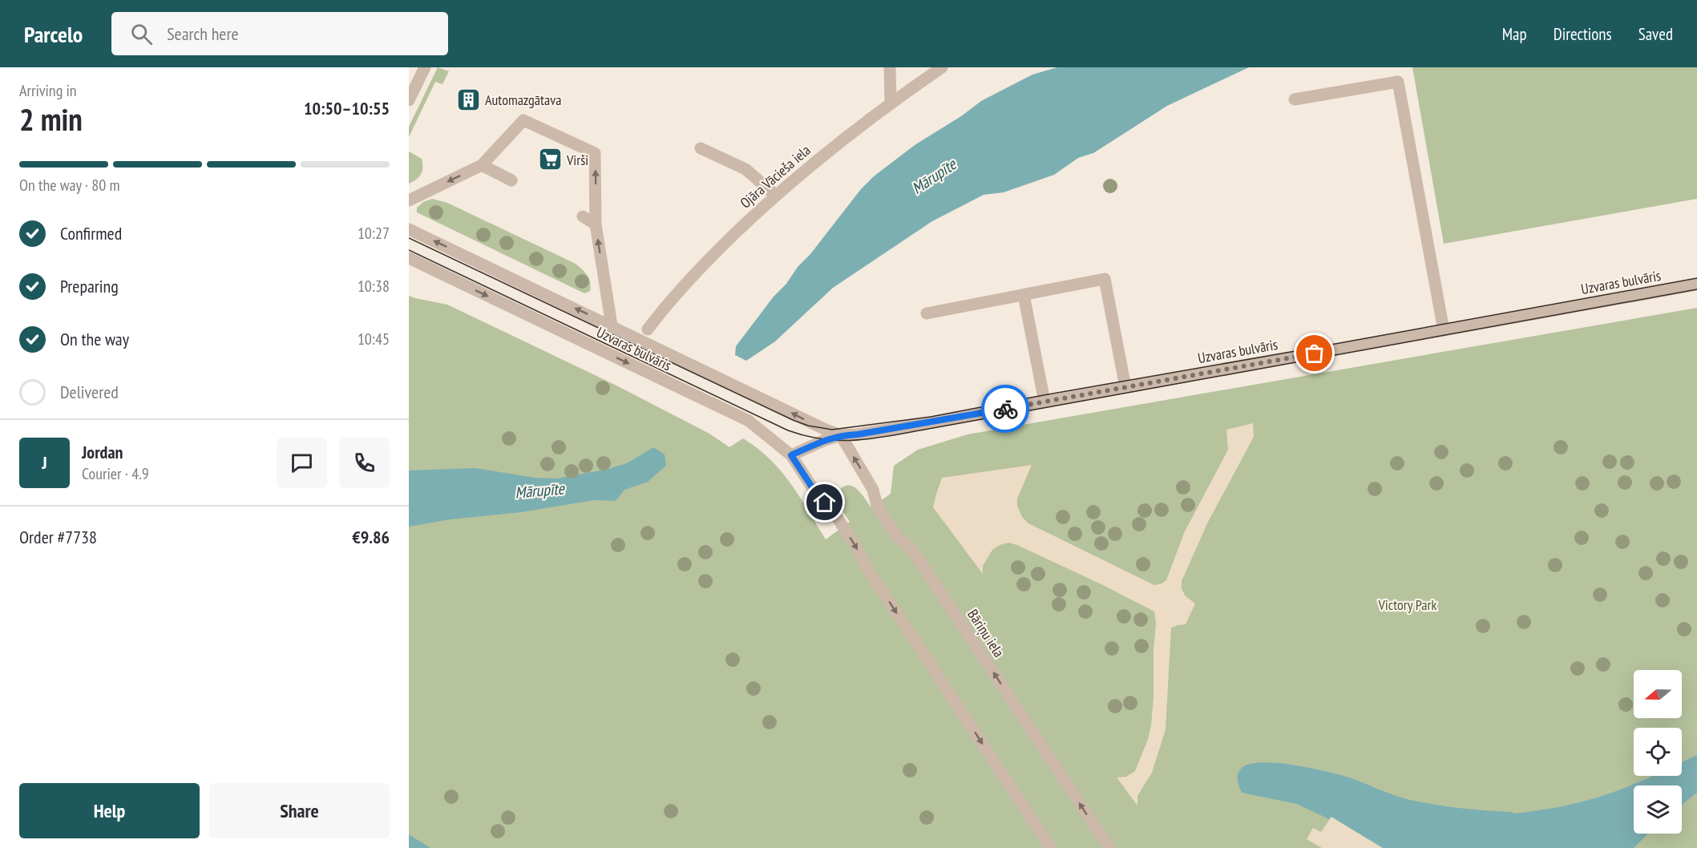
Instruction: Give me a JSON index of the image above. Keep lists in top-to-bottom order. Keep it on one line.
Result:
{"streets":{"street":["Ojāra Vācieša iela","Uzvaras bulvāris","Bāriņu iela"]},"crossings":[["Uzvaras bulvāris","Bāriņu iela"]],"water":["Mārupīte"],"parks":["Victory Park"],"places":{"building":["Automazgātava"],"supermarket":["Virši"]},"north":"left","page":{"header":"Parcelo","search":"Search here","nav":["Map","Directions","Saved"],"heading":["2 min","Arriving in","10:50–10:55"],"panel":["Jordan","Courier · 4.9","Order #7738","€9.86"],"bar":"On the way · 80 m","list":[["Confirmed","10:27"],["Preparing","10:38"],["On the way","10:45"],"Delivered"],"round":"J","buttons":["Help","Share"]}}
